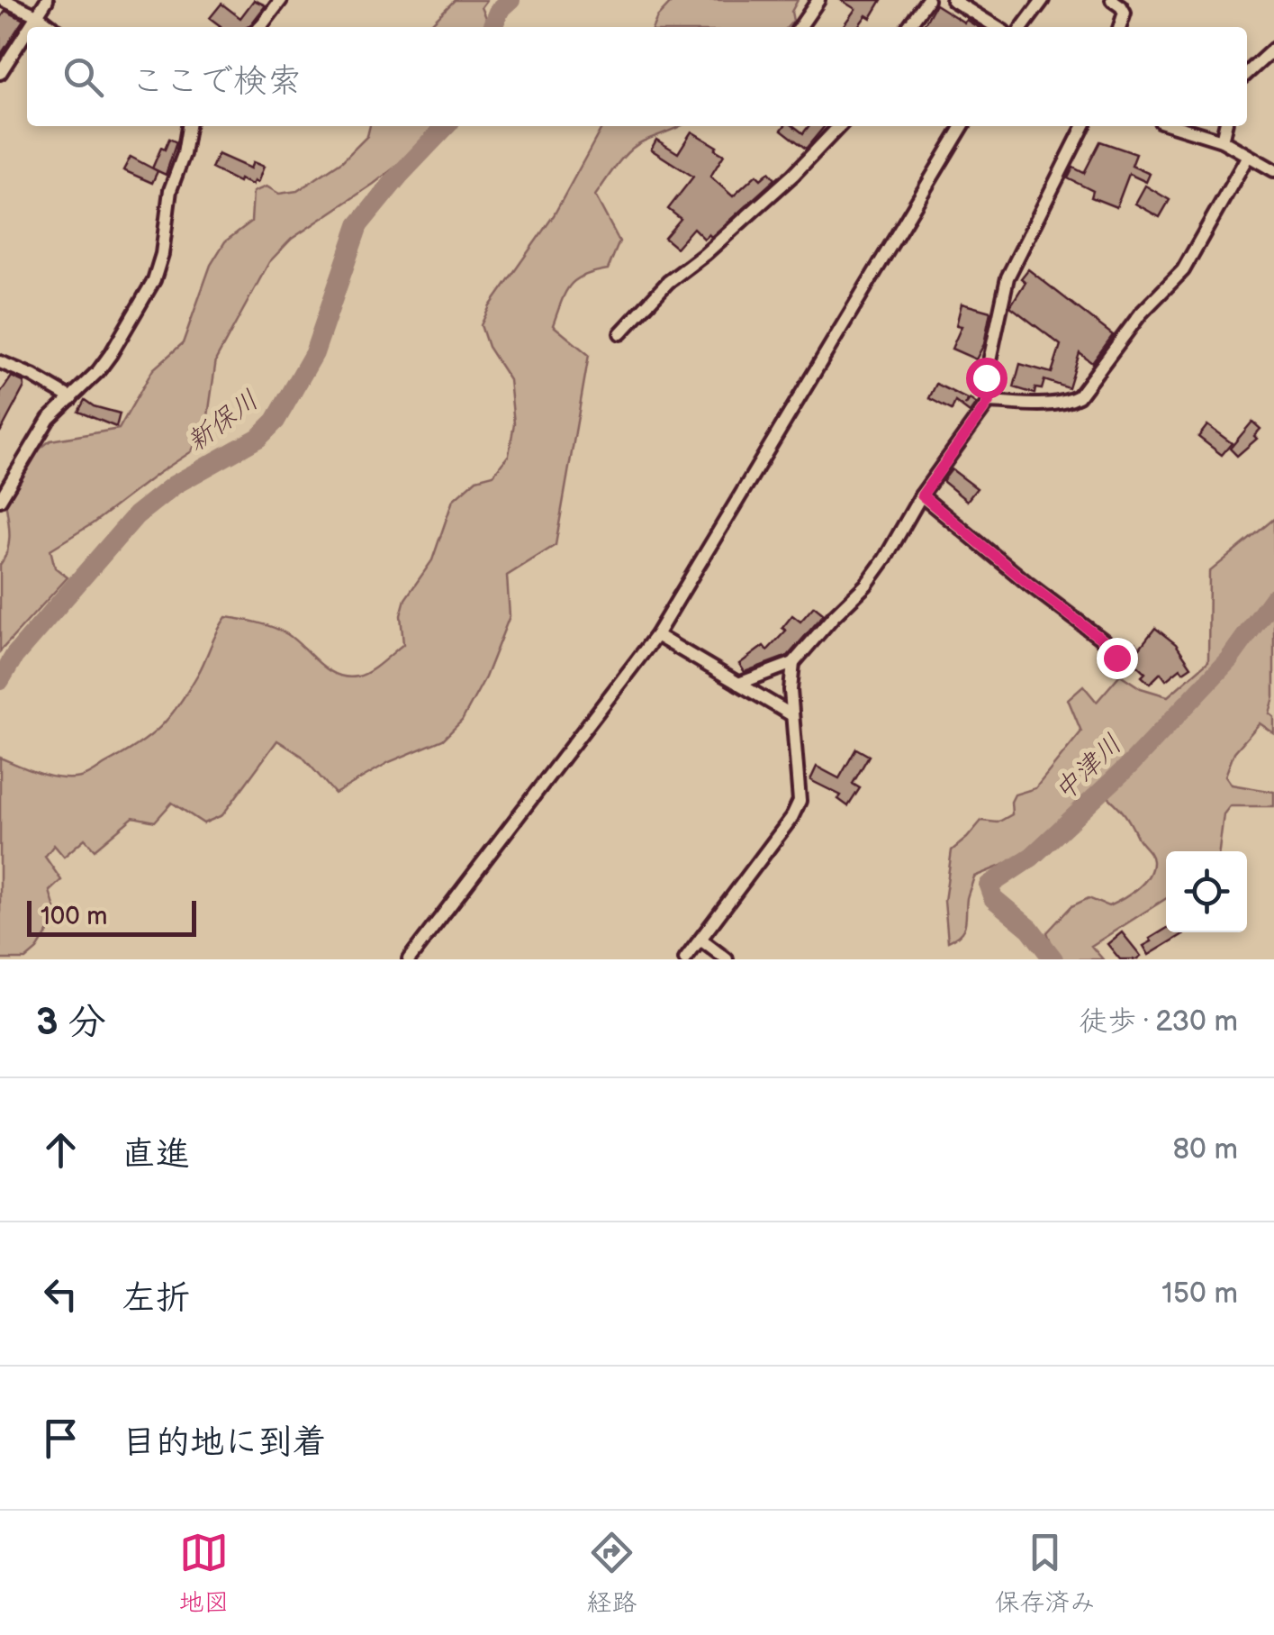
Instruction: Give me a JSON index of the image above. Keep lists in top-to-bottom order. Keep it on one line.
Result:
{"water":["新保川","中津川"],"scale_bar":"100 m","page":{"search":"ここで検索","scale":"100 m","heading":["3 分","徒歩 · 230 m"],"list":[["直進","80 m"],["左折","150 m"],"目的地に到着"],"nav":["地図","経路","保存済み"]}}
